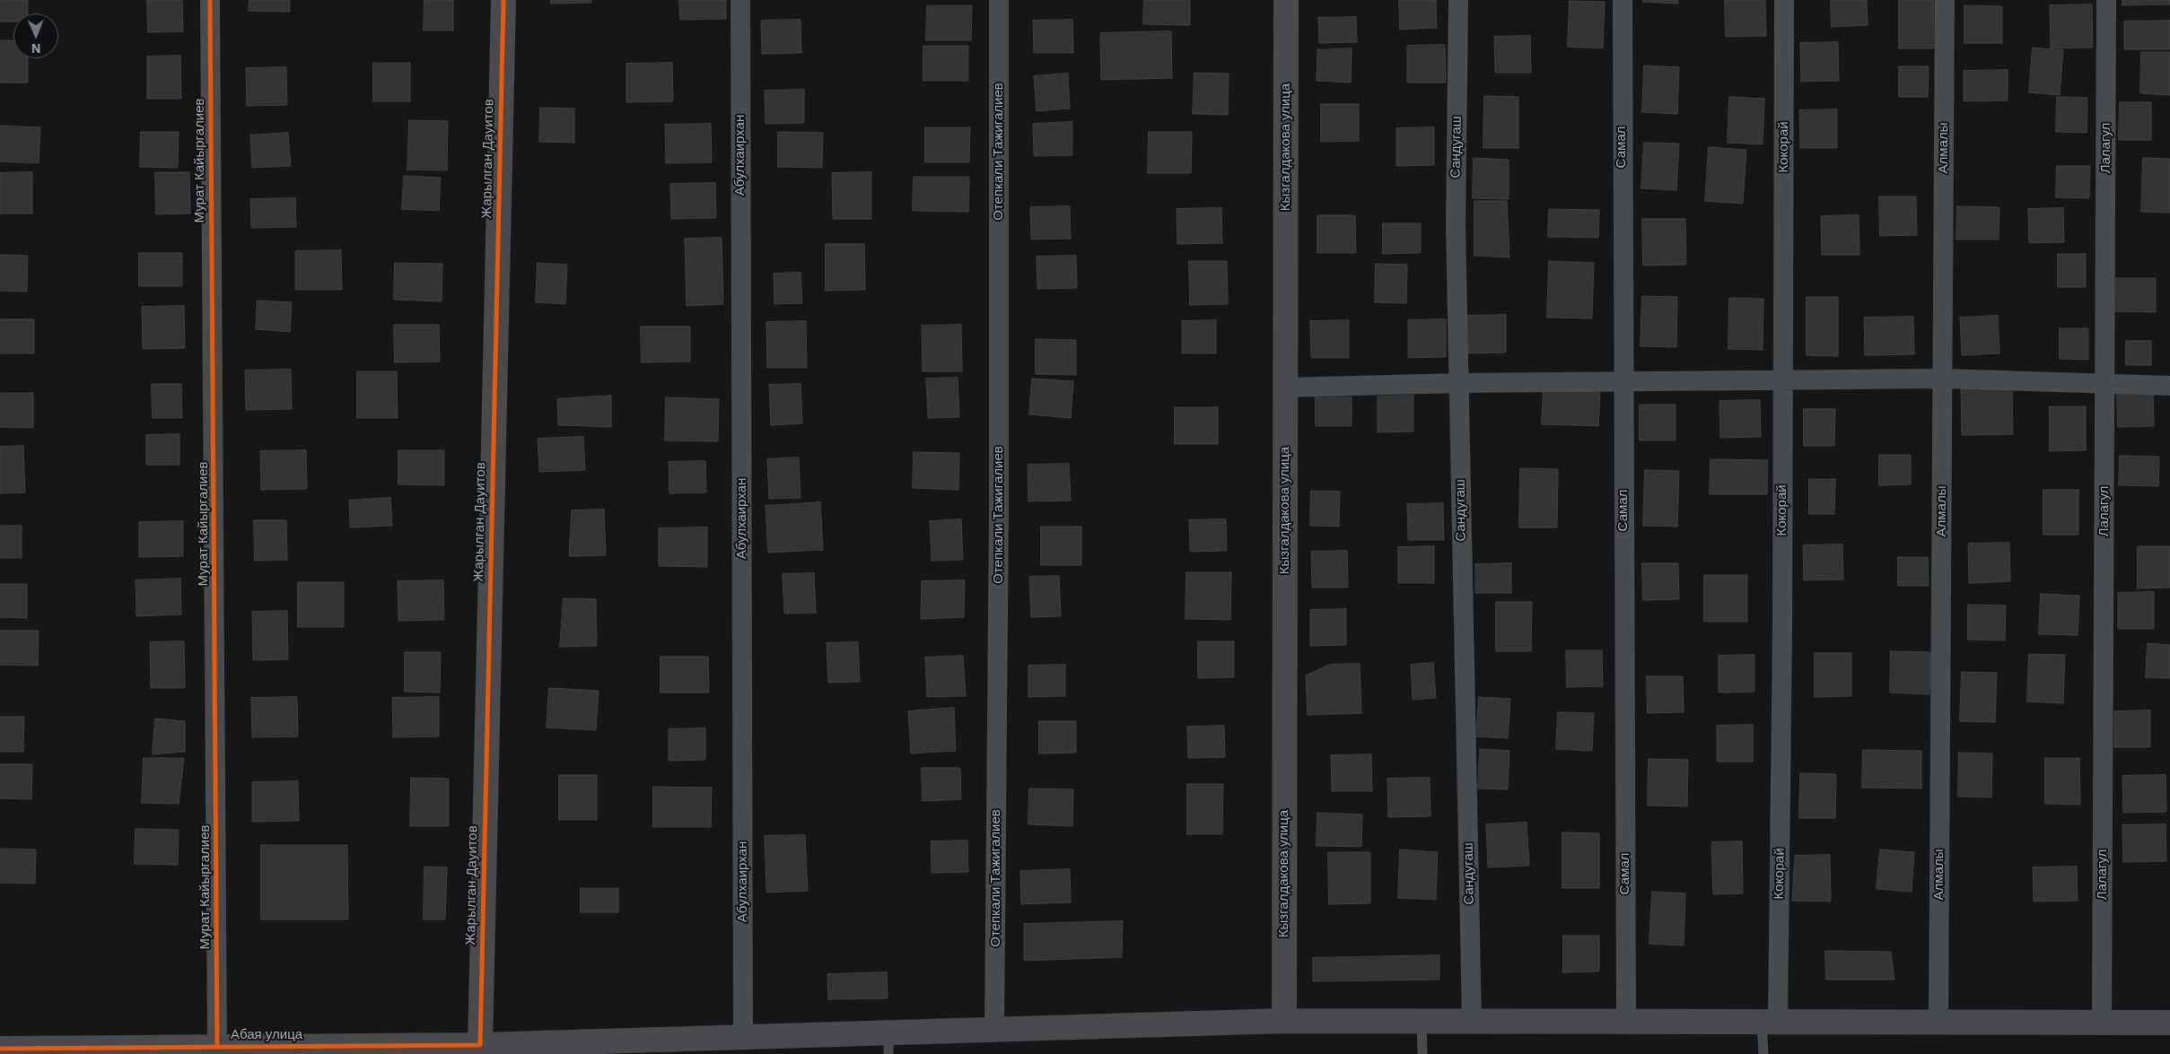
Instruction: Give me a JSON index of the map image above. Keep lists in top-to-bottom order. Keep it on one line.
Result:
{"streets":{"street":["Кызгалдакова улица","Сандугаш","Самал","Кокорай","Алмалы","Лалагул","Отепкали Тажигалиев","Абулхаирхан","Жарылган Дауитов","Мурат Кайыргалиев","Абая улица"]},"crossings":[["Кызгалдакова улица","Абая улица"],["Сандугаш","Абая улица"],["Самал","Абая улица"],["Кокорай","Абая улица"],["Алмалы","Абая улица"],["Лалагул","Абая улица"],["Отепкали Тажигалиев","Абая улица"],["Абулхаирхан","Абая улица"],["Жарылган Дауитов","Абая улица"],["Мурат Кайыргалиев","Абая улица"]],"north":"bottom"}
